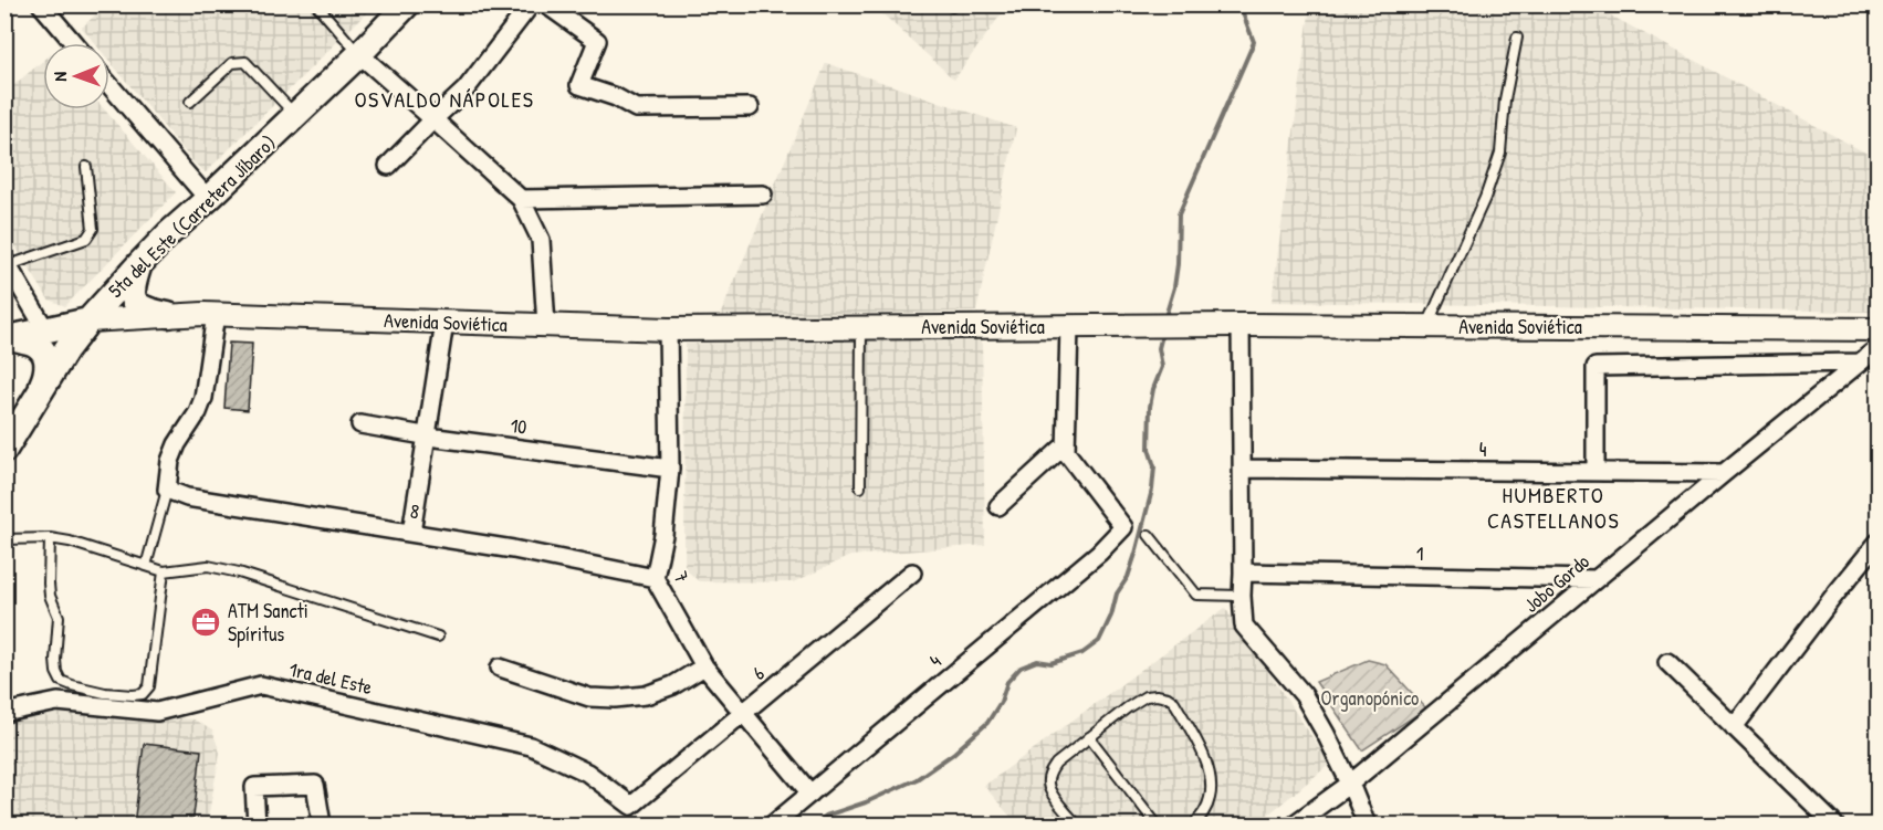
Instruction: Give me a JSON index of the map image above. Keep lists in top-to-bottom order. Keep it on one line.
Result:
{"streets":{"main road":["5ta del Este (Carretera Jíbaro)"],"street":["Avenida Soviética","10","4","8","1","7","Jobo Gordo","6","1ra del Este"]},"crossings":[["5ta del Este (Carretera Jíbaro)","Avenida Soviética"],["Avenida Soviética","7"],["10","7"],["4","7"],["4","Jobo Gordo"],["8","7"],["1","Jobo Gordo"],["7","6"],["6","1ra del Este"]],"districts":["OSVALDO NÁPOLES","HUMBERTO CASTELLANOS"],"parks":["Organopónico"],"places":{"office":["ATM Sancti Spíritus"]},"north":"left"}
